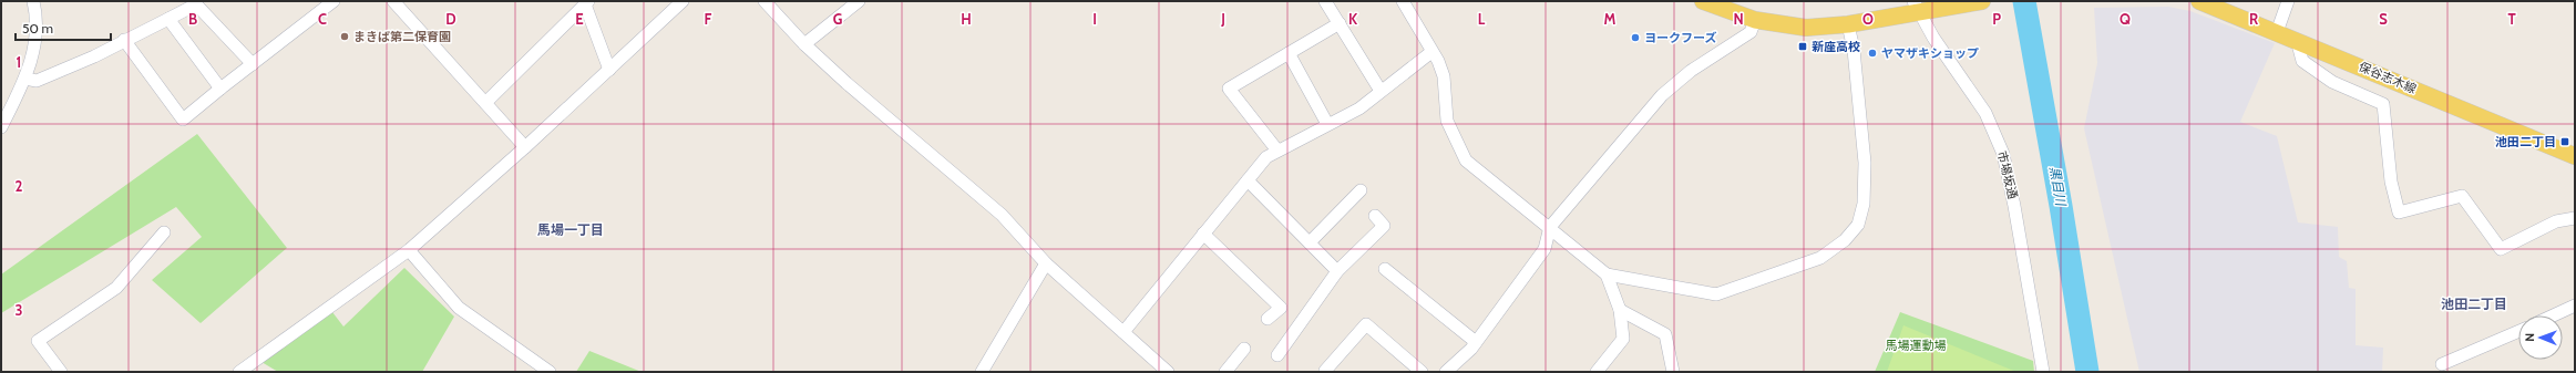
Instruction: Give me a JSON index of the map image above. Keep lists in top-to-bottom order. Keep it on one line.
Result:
{"streets":{"main road":["保谷志木線"],"street":["市場坂通"]},"districts":["馬場一丁目","池田二丁目"],"water":["黒目川"],"parks":["馬場運動場"],"places":{"other":["まきば第二保育園","ヨークフーズ","ヤマザキショップ"],"transit":["新座高校","池田二丁目"]},"scale_bar":"50 m","north":"left","grid":{"columns":["B","C","D","E","F","G","H","I","J","K","L","M","N","O","P","Q","R","S","T"],"rows":["1","2","3"]}}
